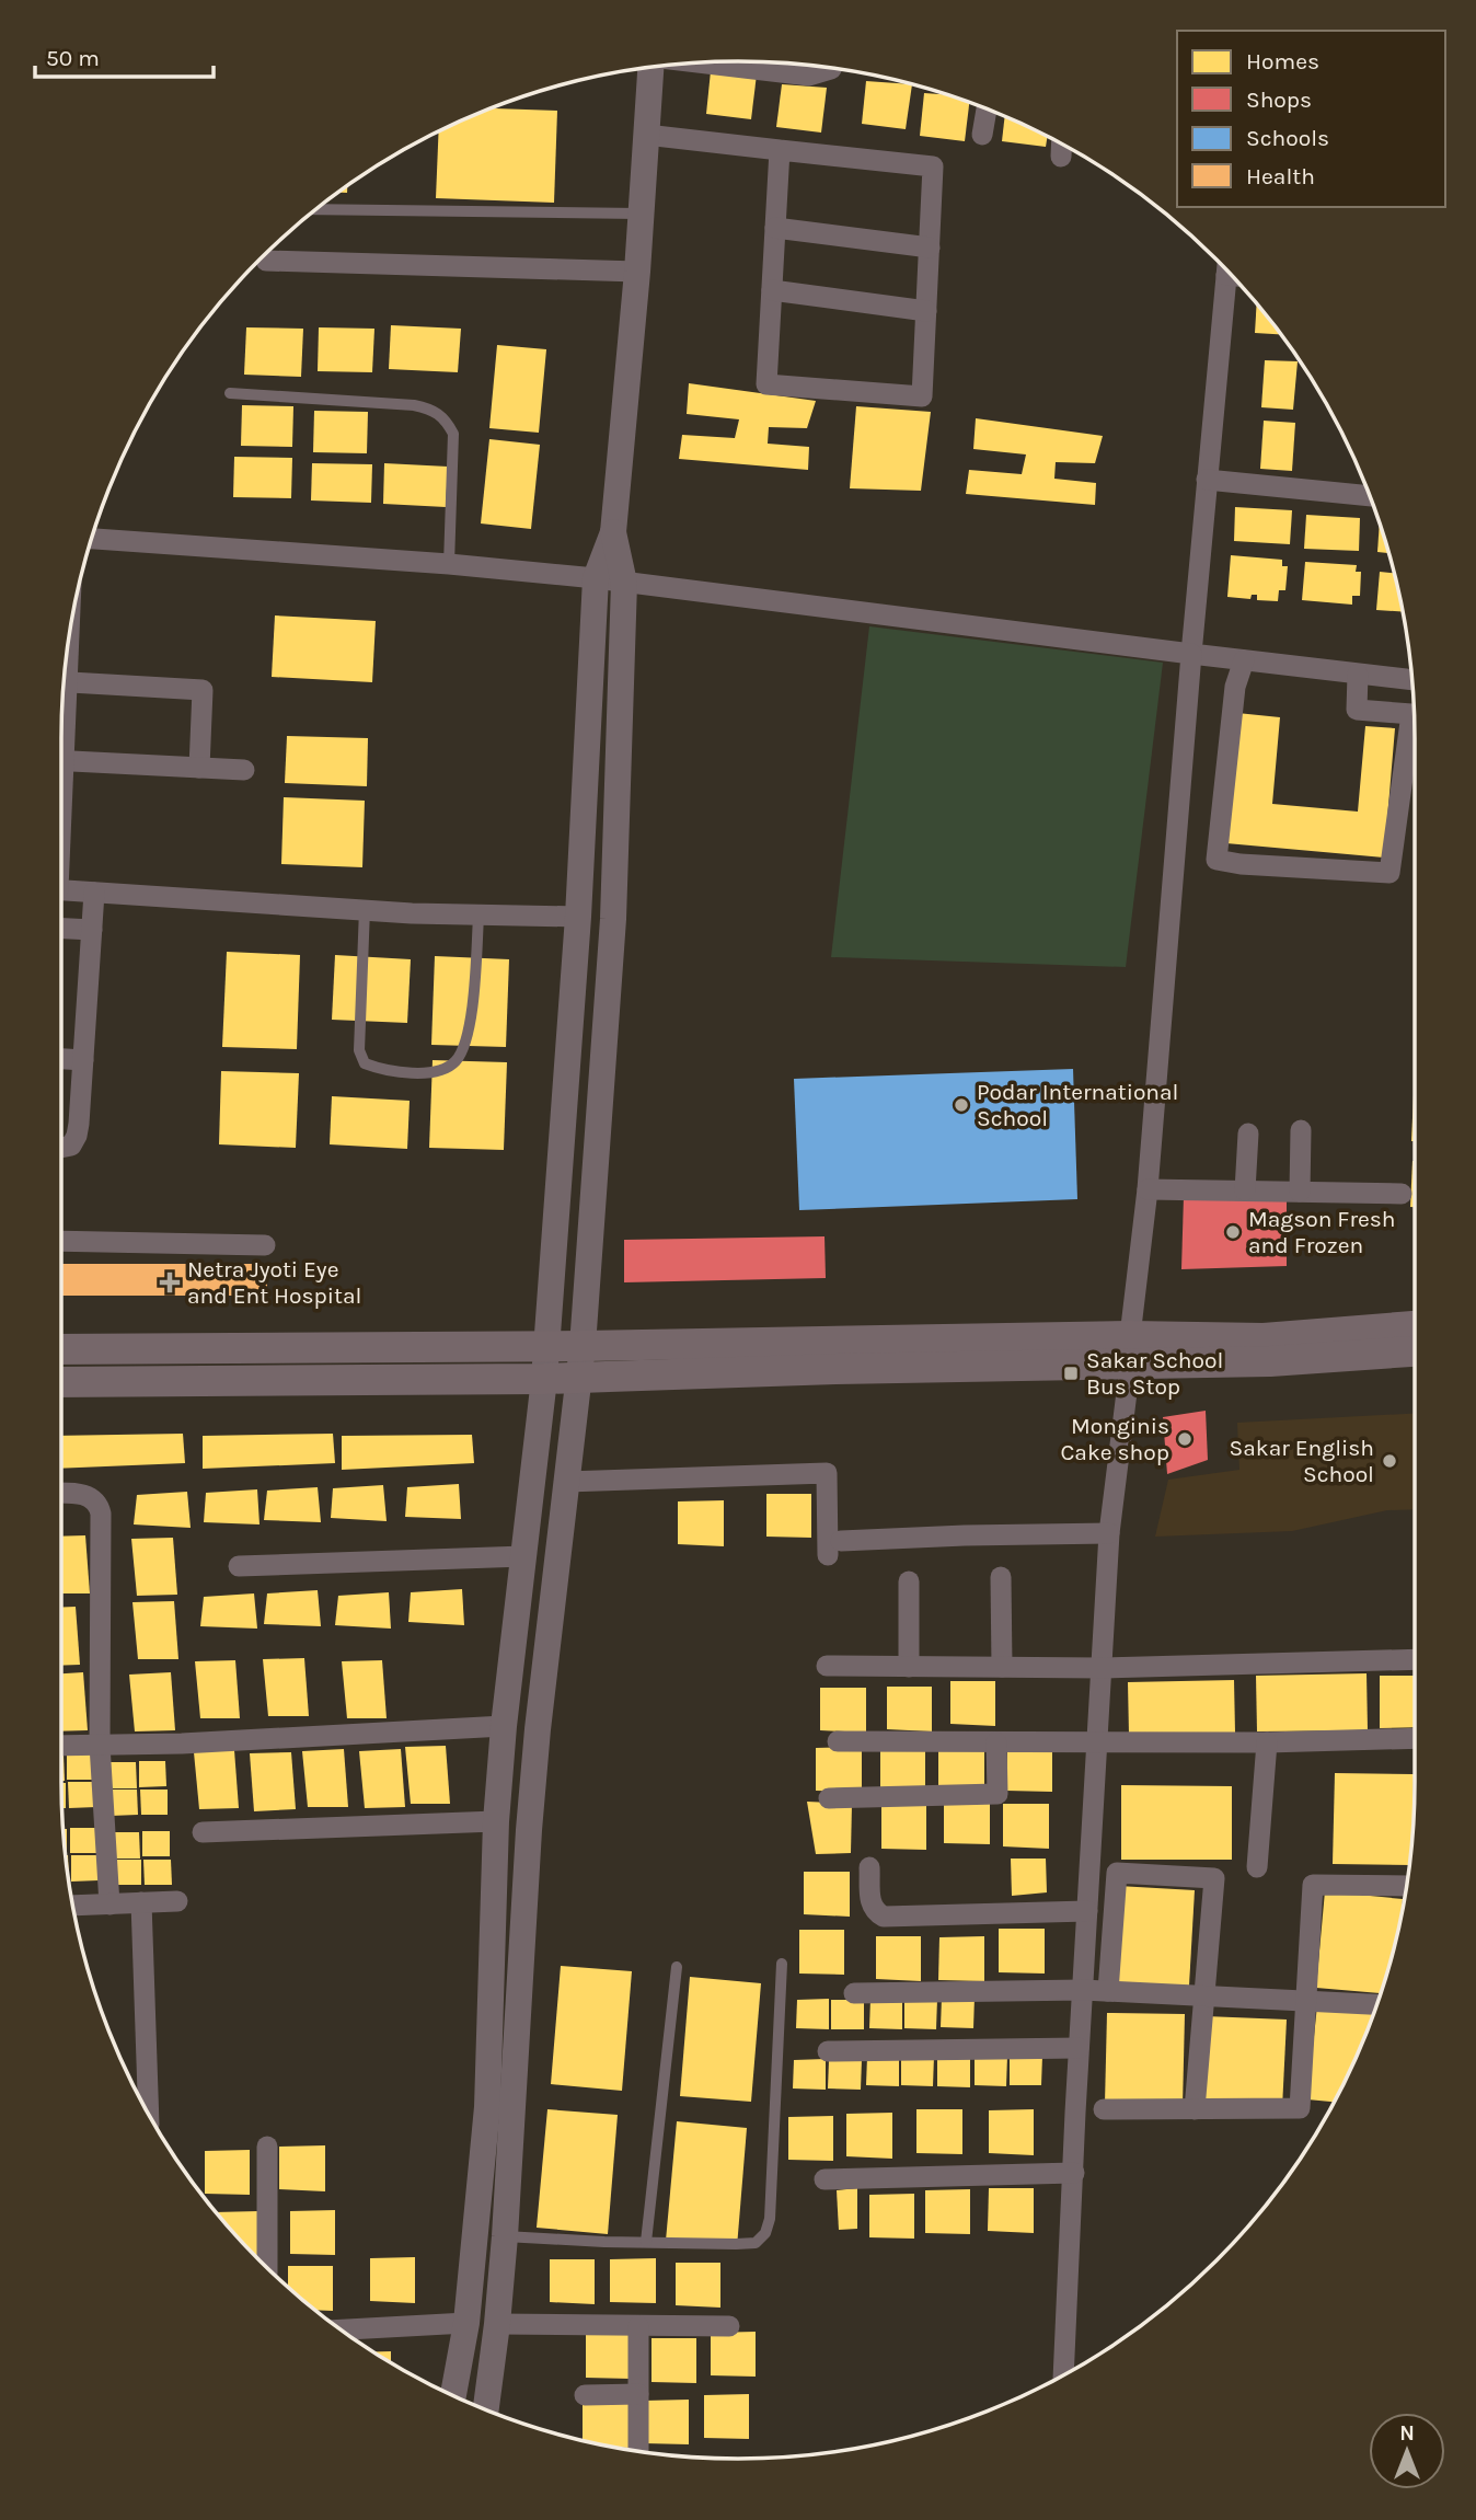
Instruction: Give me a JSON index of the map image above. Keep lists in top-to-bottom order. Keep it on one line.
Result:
{"places":{"other":["Podar International School","Magson Fresh and Frozen","Monginis Cake shop","Sakar English School"],"health":["Netra Jyoti Eye and Ent Hospital"],"transit":["Sakar School Bus Stop"]},"legend":["Homes","Shops","Schools","Health"],"scale_bar":"50 m","north":"top"}
